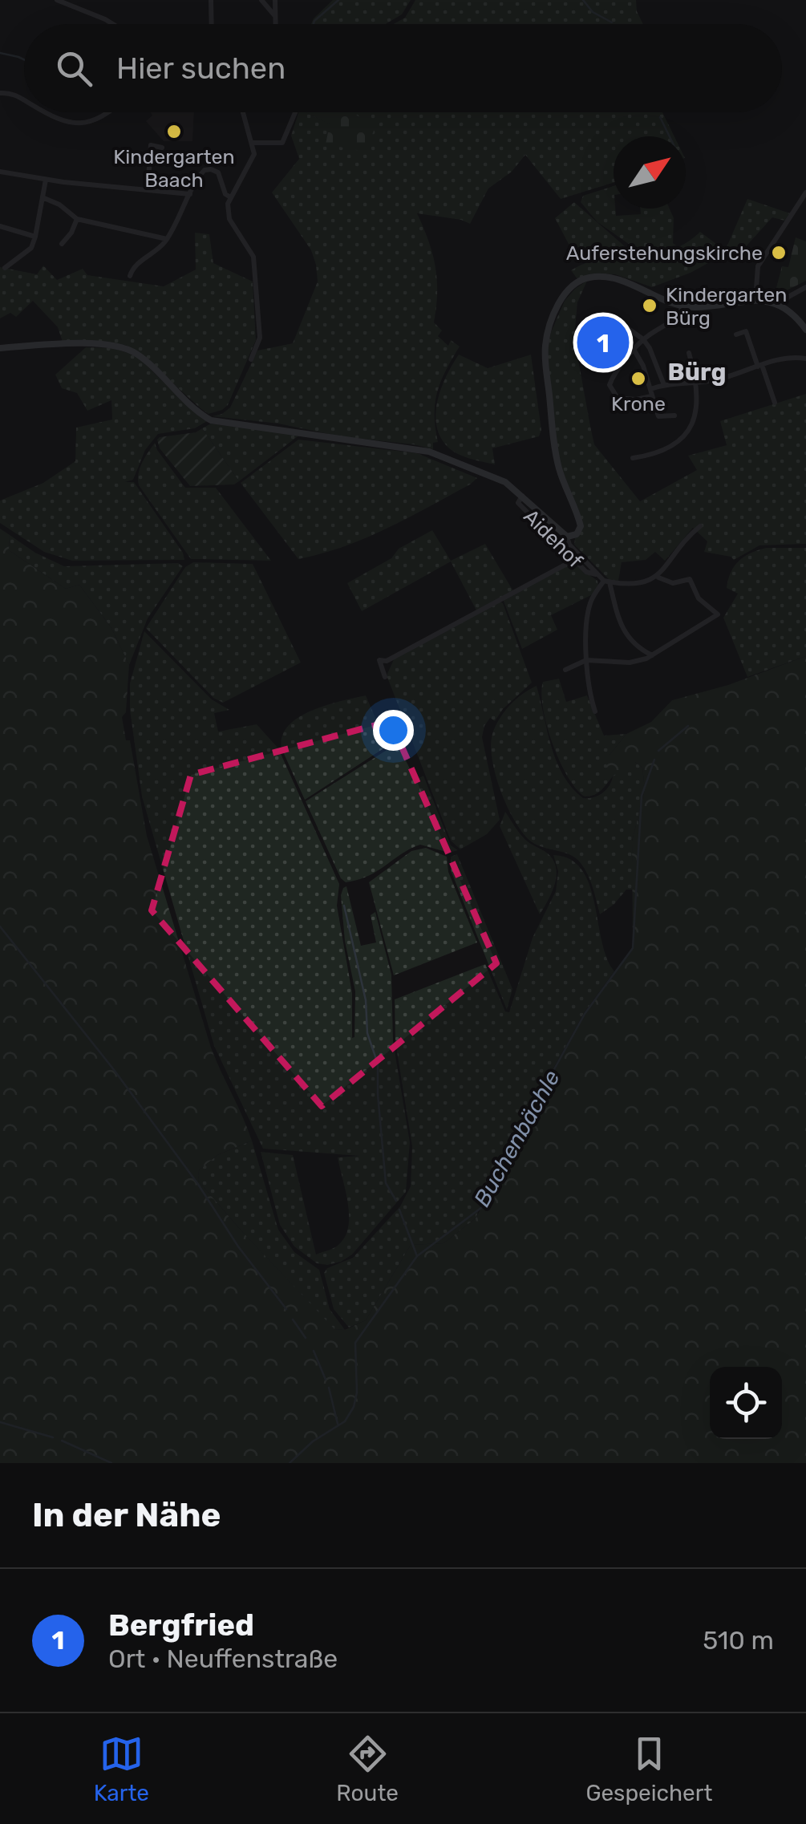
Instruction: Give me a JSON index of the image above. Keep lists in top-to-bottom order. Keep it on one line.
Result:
{"streets":{"street":["Aidehof"]},"districts":["Bürg"],"water":["Buchenbächle"],"places":["Kindergarten Baach","Auferstehungskirche","Kindergarten Bürg","Krone"],"north":"top right","page":{"search":"Hier suchen","pins":"1","heading":"In der Nähe","list":[{"mark":"1","name":"Bergfried","note":"Ort · Neuffenstraße","value":"510 m"}],"nav":["Karte","Route","Gespeichert"]}}
